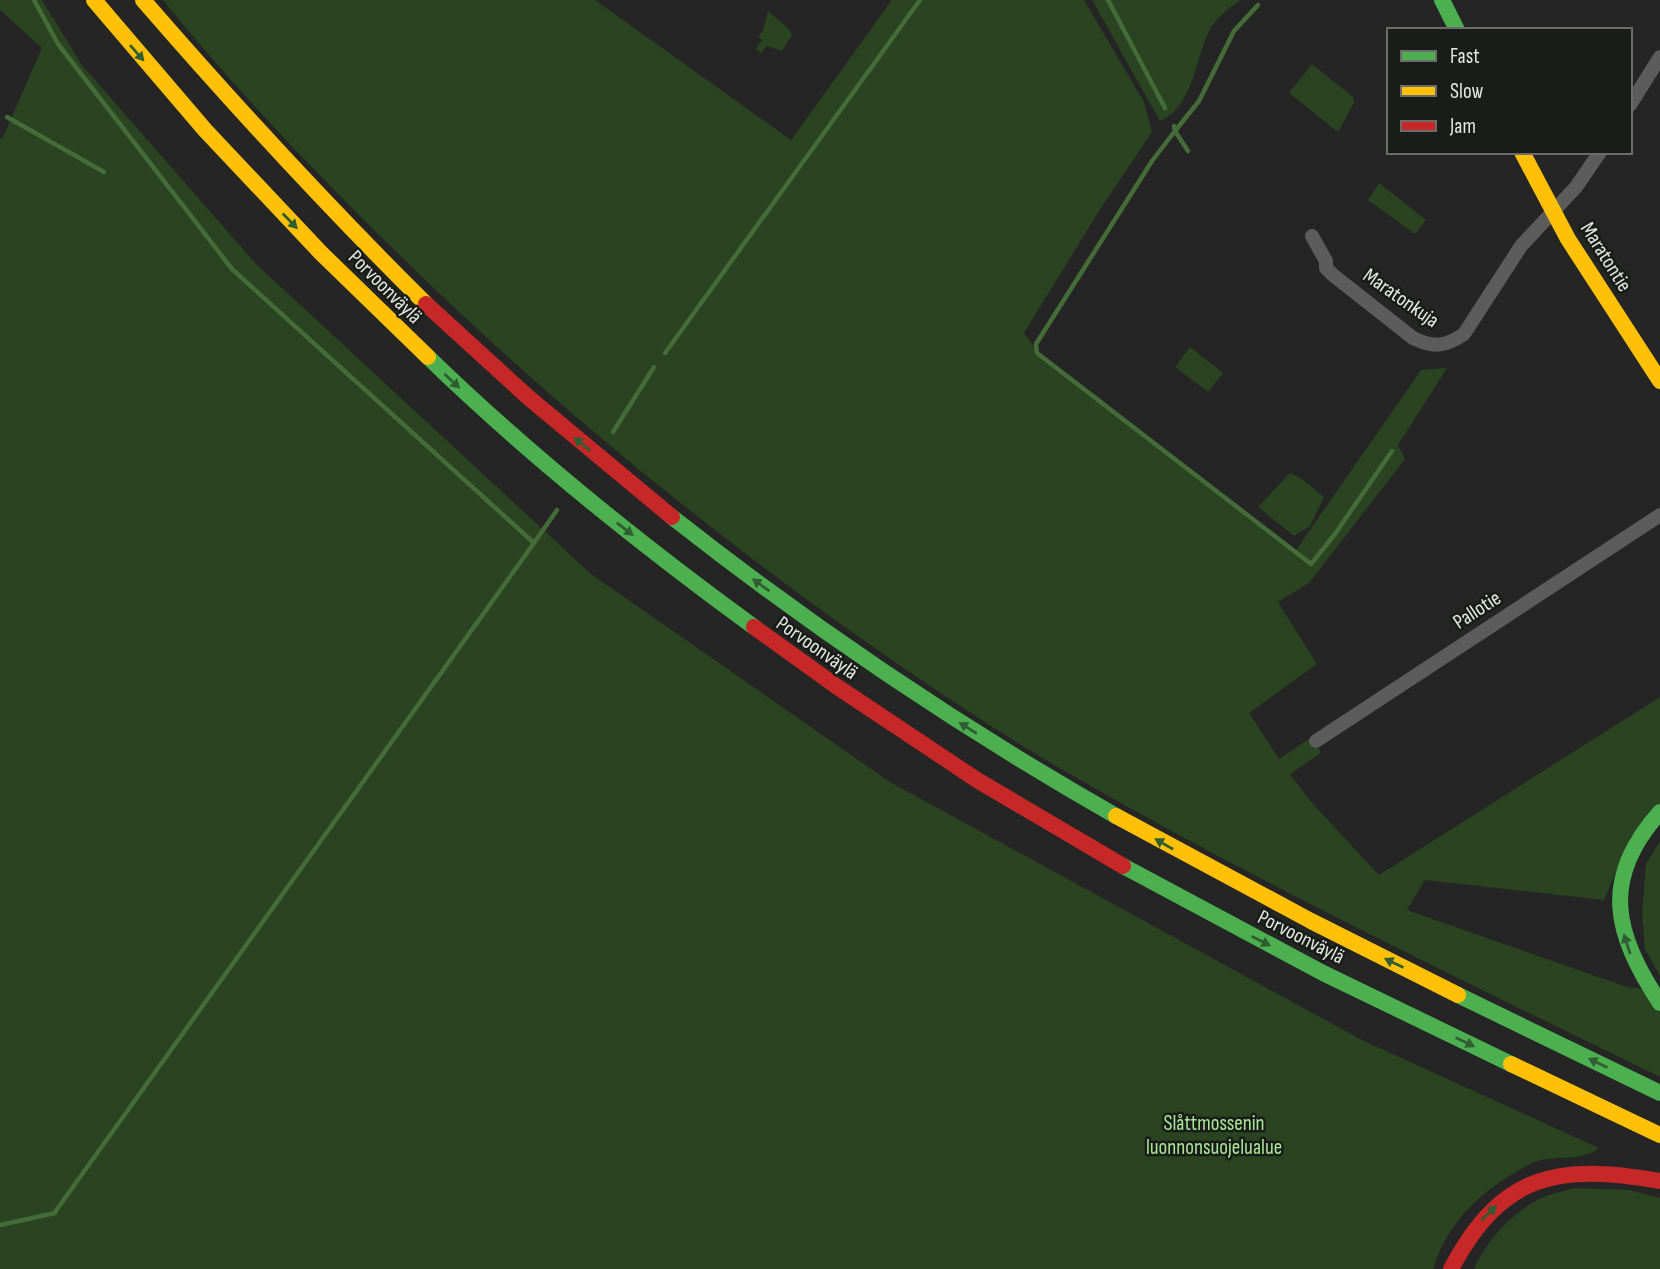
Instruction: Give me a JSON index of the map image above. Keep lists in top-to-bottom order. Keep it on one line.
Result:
{"streets":{"main road":["Maratontie","Porvoonväylä"],"street":["Maratonkuja","Pallotie"]},"crossings":[["Maratontie","Maratonkuja"]],"parks":["Slåttmossenin luonnonsuojelualue"],"legend":["Fast","Slow","Jam"]}
